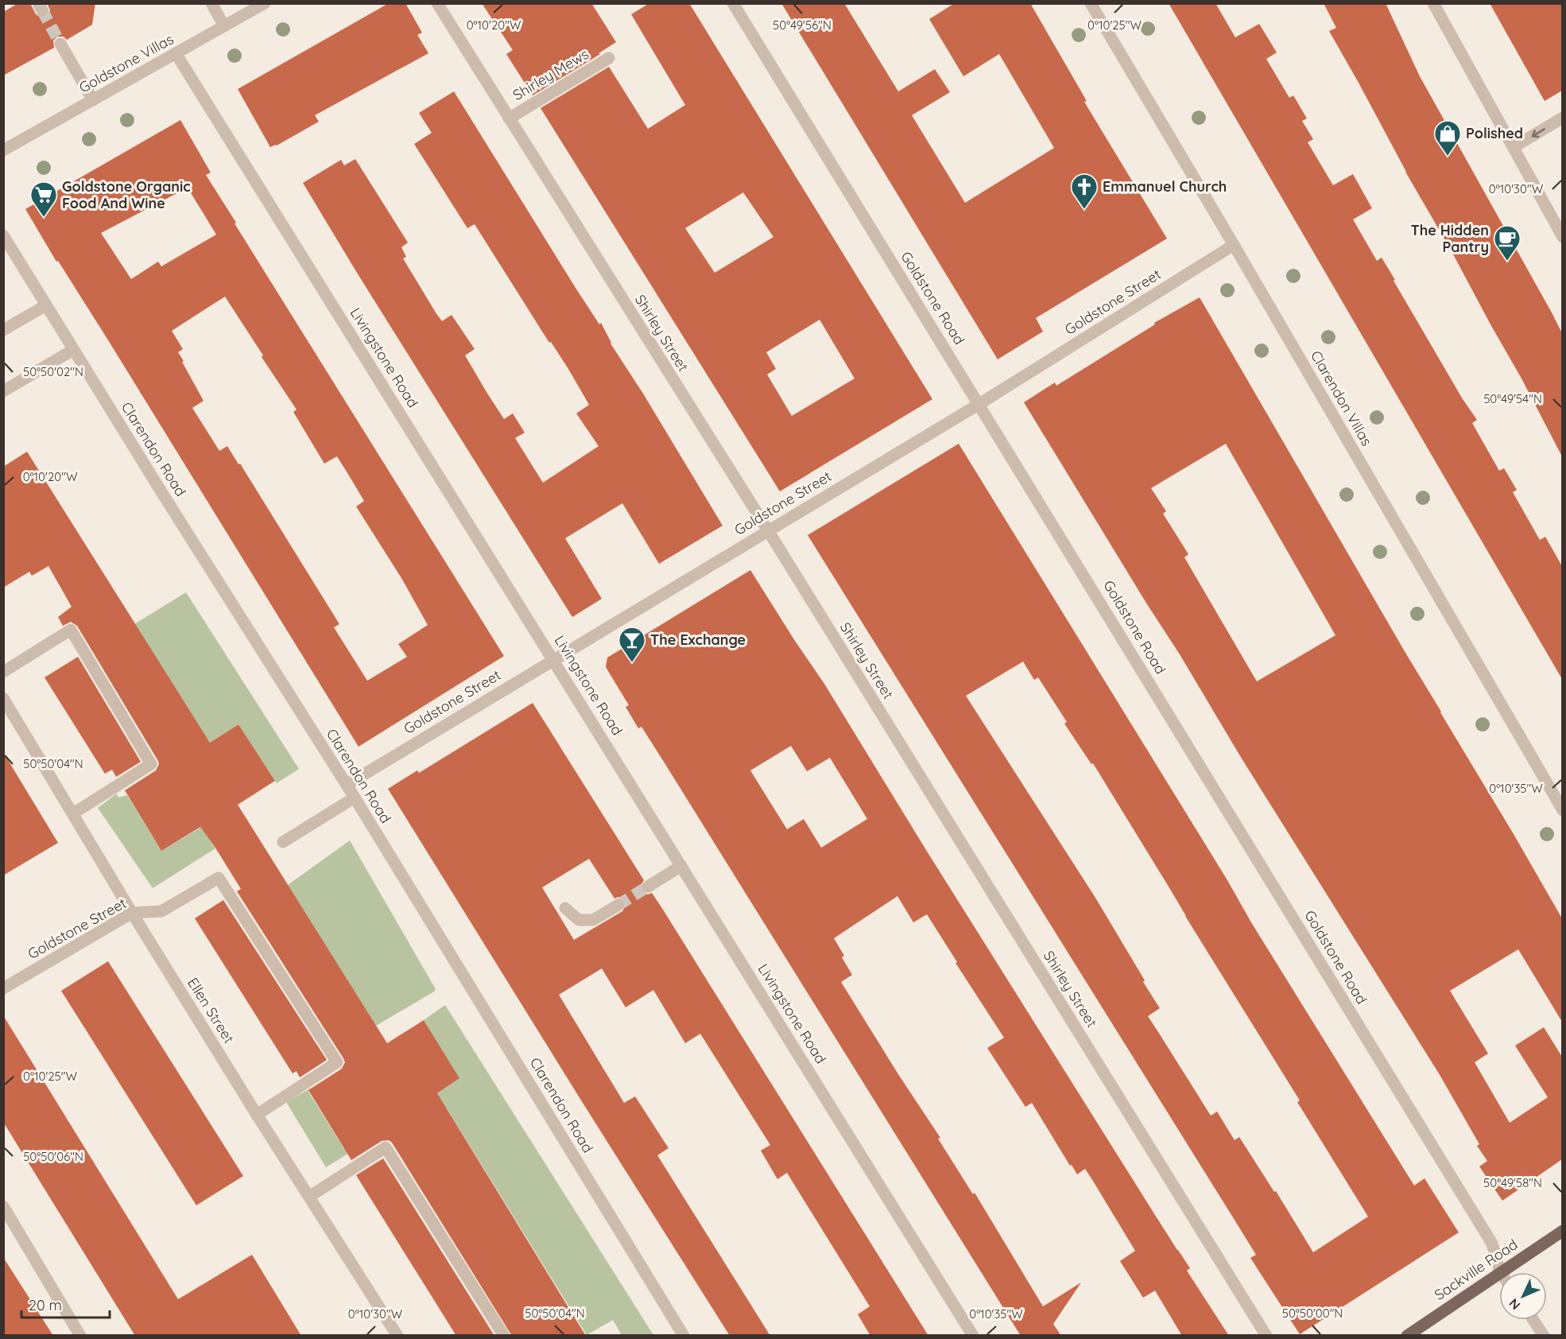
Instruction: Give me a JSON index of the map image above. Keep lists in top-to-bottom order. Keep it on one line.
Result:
{"streets":{"main road":["Sackville Road"],"street":["Goldstone Villas","Shirley Mews","Goldstone Road","Goldstone Street","Shirley Street","Livingstone Road","Clarendon Villas","Clarendon Road","Ellen Street"]},"crossings":[["Goldstone Villas","Livingstone Road"],["Shirley Mews","Shirley Street"],["Goldstone Road","Goldstone Street"],["Goldstone Road","Sackville Road"],["Goldstone Street","Shirley Street"],["Goldstone Street","Livingstone Road"],["Goldstone Street","Clarendon Villas"],["Goldstone Street","Clarendon Road"],["Goldstone Street","Ellen Street"]],"places":{"shop":["Polished"],"church":["Emmanuel Church"],"supermarket":["Goldstone Organic Food And Wine"],"cafe":["The Hidden Pantry"],"bar":["The Exchange"]},"scale_bar":"20 m","north":"bottom left","coordinates":["0°10'20\"W","0°10'25\"W","50°49'56\"N","0°10'30\"W","50°50'02\"N","50°49'54\"N","50°50'04\"N","0°10'35\"W","50°50'06\"N","50°49'58\"N","50°50'00\"N"]}
